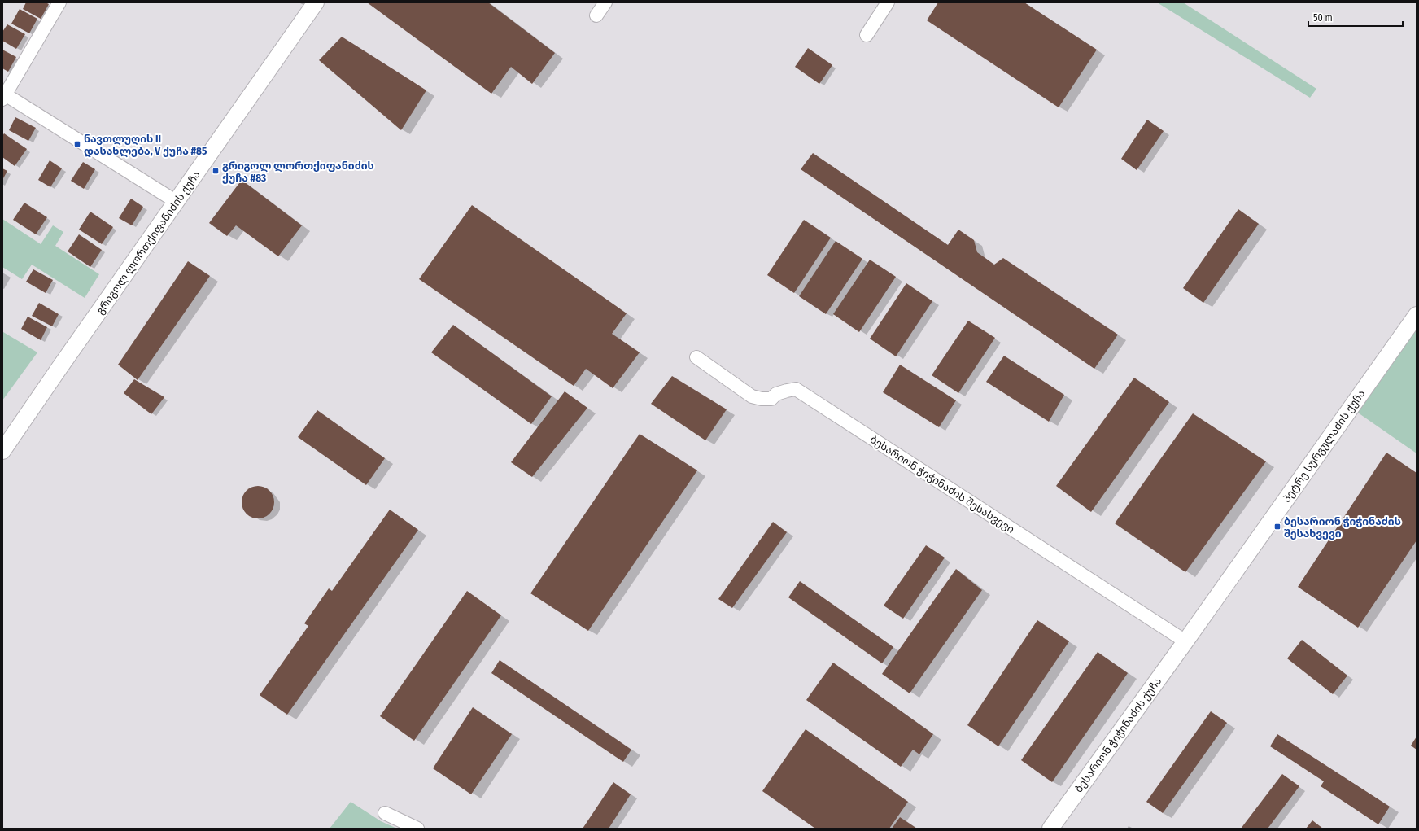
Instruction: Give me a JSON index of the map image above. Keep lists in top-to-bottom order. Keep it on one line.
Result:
{"streets":{"street":["გრიგოლ ლორთქიფანიძის ქუჩა","პეტრე სურგულაძის ქუჩა","ბესარიონ ჭიჭინაძის შესახვევი","ბესარიონ ჭიჭინაძის ქუჩა"]},"crossings":[["პეტრე სურგულაძის ქუჩა","ბესარიონ ჭიჭინაძის შესახვევი"],["პეტრე სურგულაძის ქუჩა","ბესარიონ ჭიჭინაძის ქუჩა"],["ბესარიონ ჭიჭინაძის შესახვევი","ბესარიონ ჭიჭინაძის ქუჩა"]],"places":{"transit":["ნავთლუღის II დასახლება, V ქუჩა #85","გრიგოლ ლორთქიფანიძის ქუჩა #83","ბესარიონ ჭიჭინაძის შესახვევი"]},"scale_bar":"50 m"}
